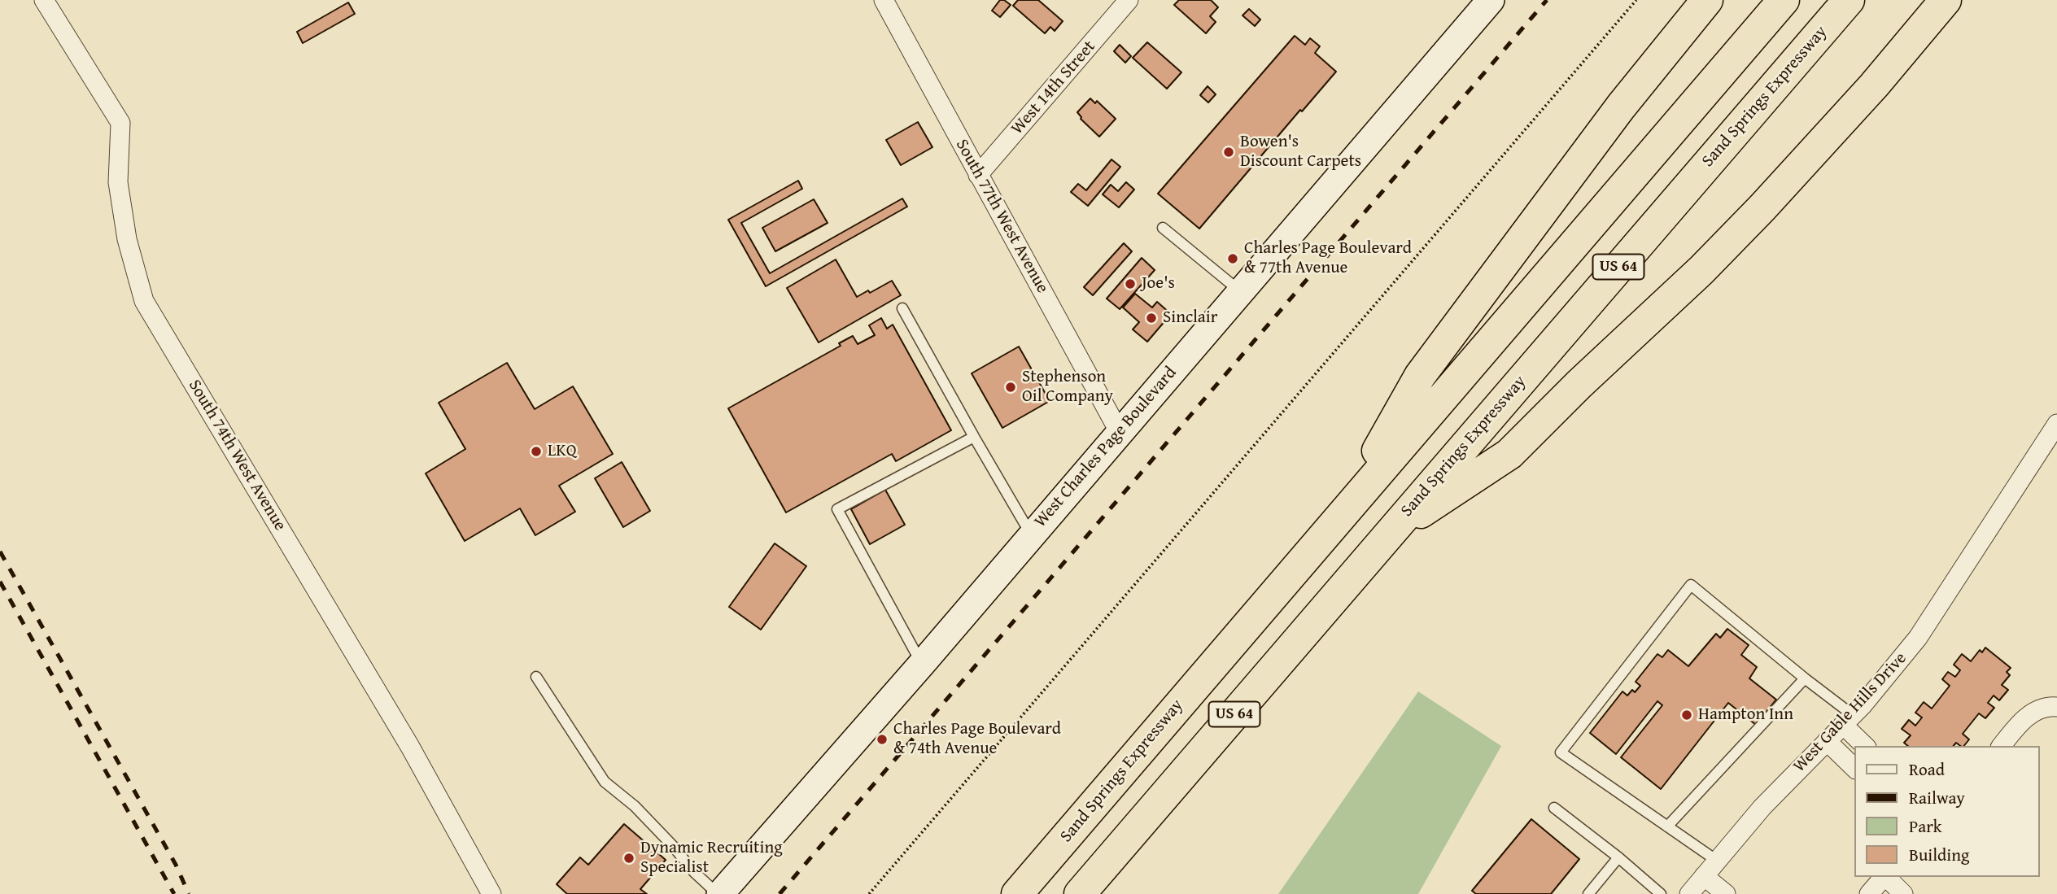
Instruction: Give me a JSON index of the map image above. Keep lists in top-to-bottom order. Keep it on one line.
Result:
{"streets":{"highway":["Sand Springs Expressway","US 64"],"main road":["West Charles Page Boulevard"],"street":["West 14th Street","South 77th West Avenue","South 74th West Avenue","West Gable Hills Drive"]},"crossings":[["West 14th Street","South 77th West Avenue"],["South 77th West Avenue","West Charles Page Boulevard"]],"places":["Bowen's Discount Carpets","Charles Page Boulevard & 77th Avenue","Joe's","Sinclair","Stephenson Oil Company","LKQ","Hampton Inn","Charles Page Boulevard & 74th Avenue","Dynamic Recruiting Specialist"],"legend":["Road","Railway","Park","Building"]}
